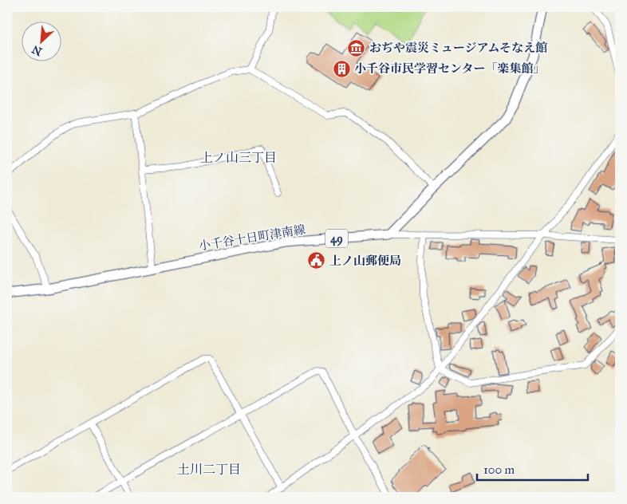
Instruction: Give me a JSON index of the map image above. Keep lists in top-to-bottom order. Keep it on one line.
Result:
{"streets":{"main road":["小千谷十日町津南線","49"]},"districts":["上ノ山三丁目","土川二丁目"],"places":{"museum":["おぢや震災ミュージアムそなえ館"],"building":["小千谷市民学習センター「楽集館」"],"public building":["上ノ山郵便局"]},"scale_bar":"100 m","north":"bottom left"}
